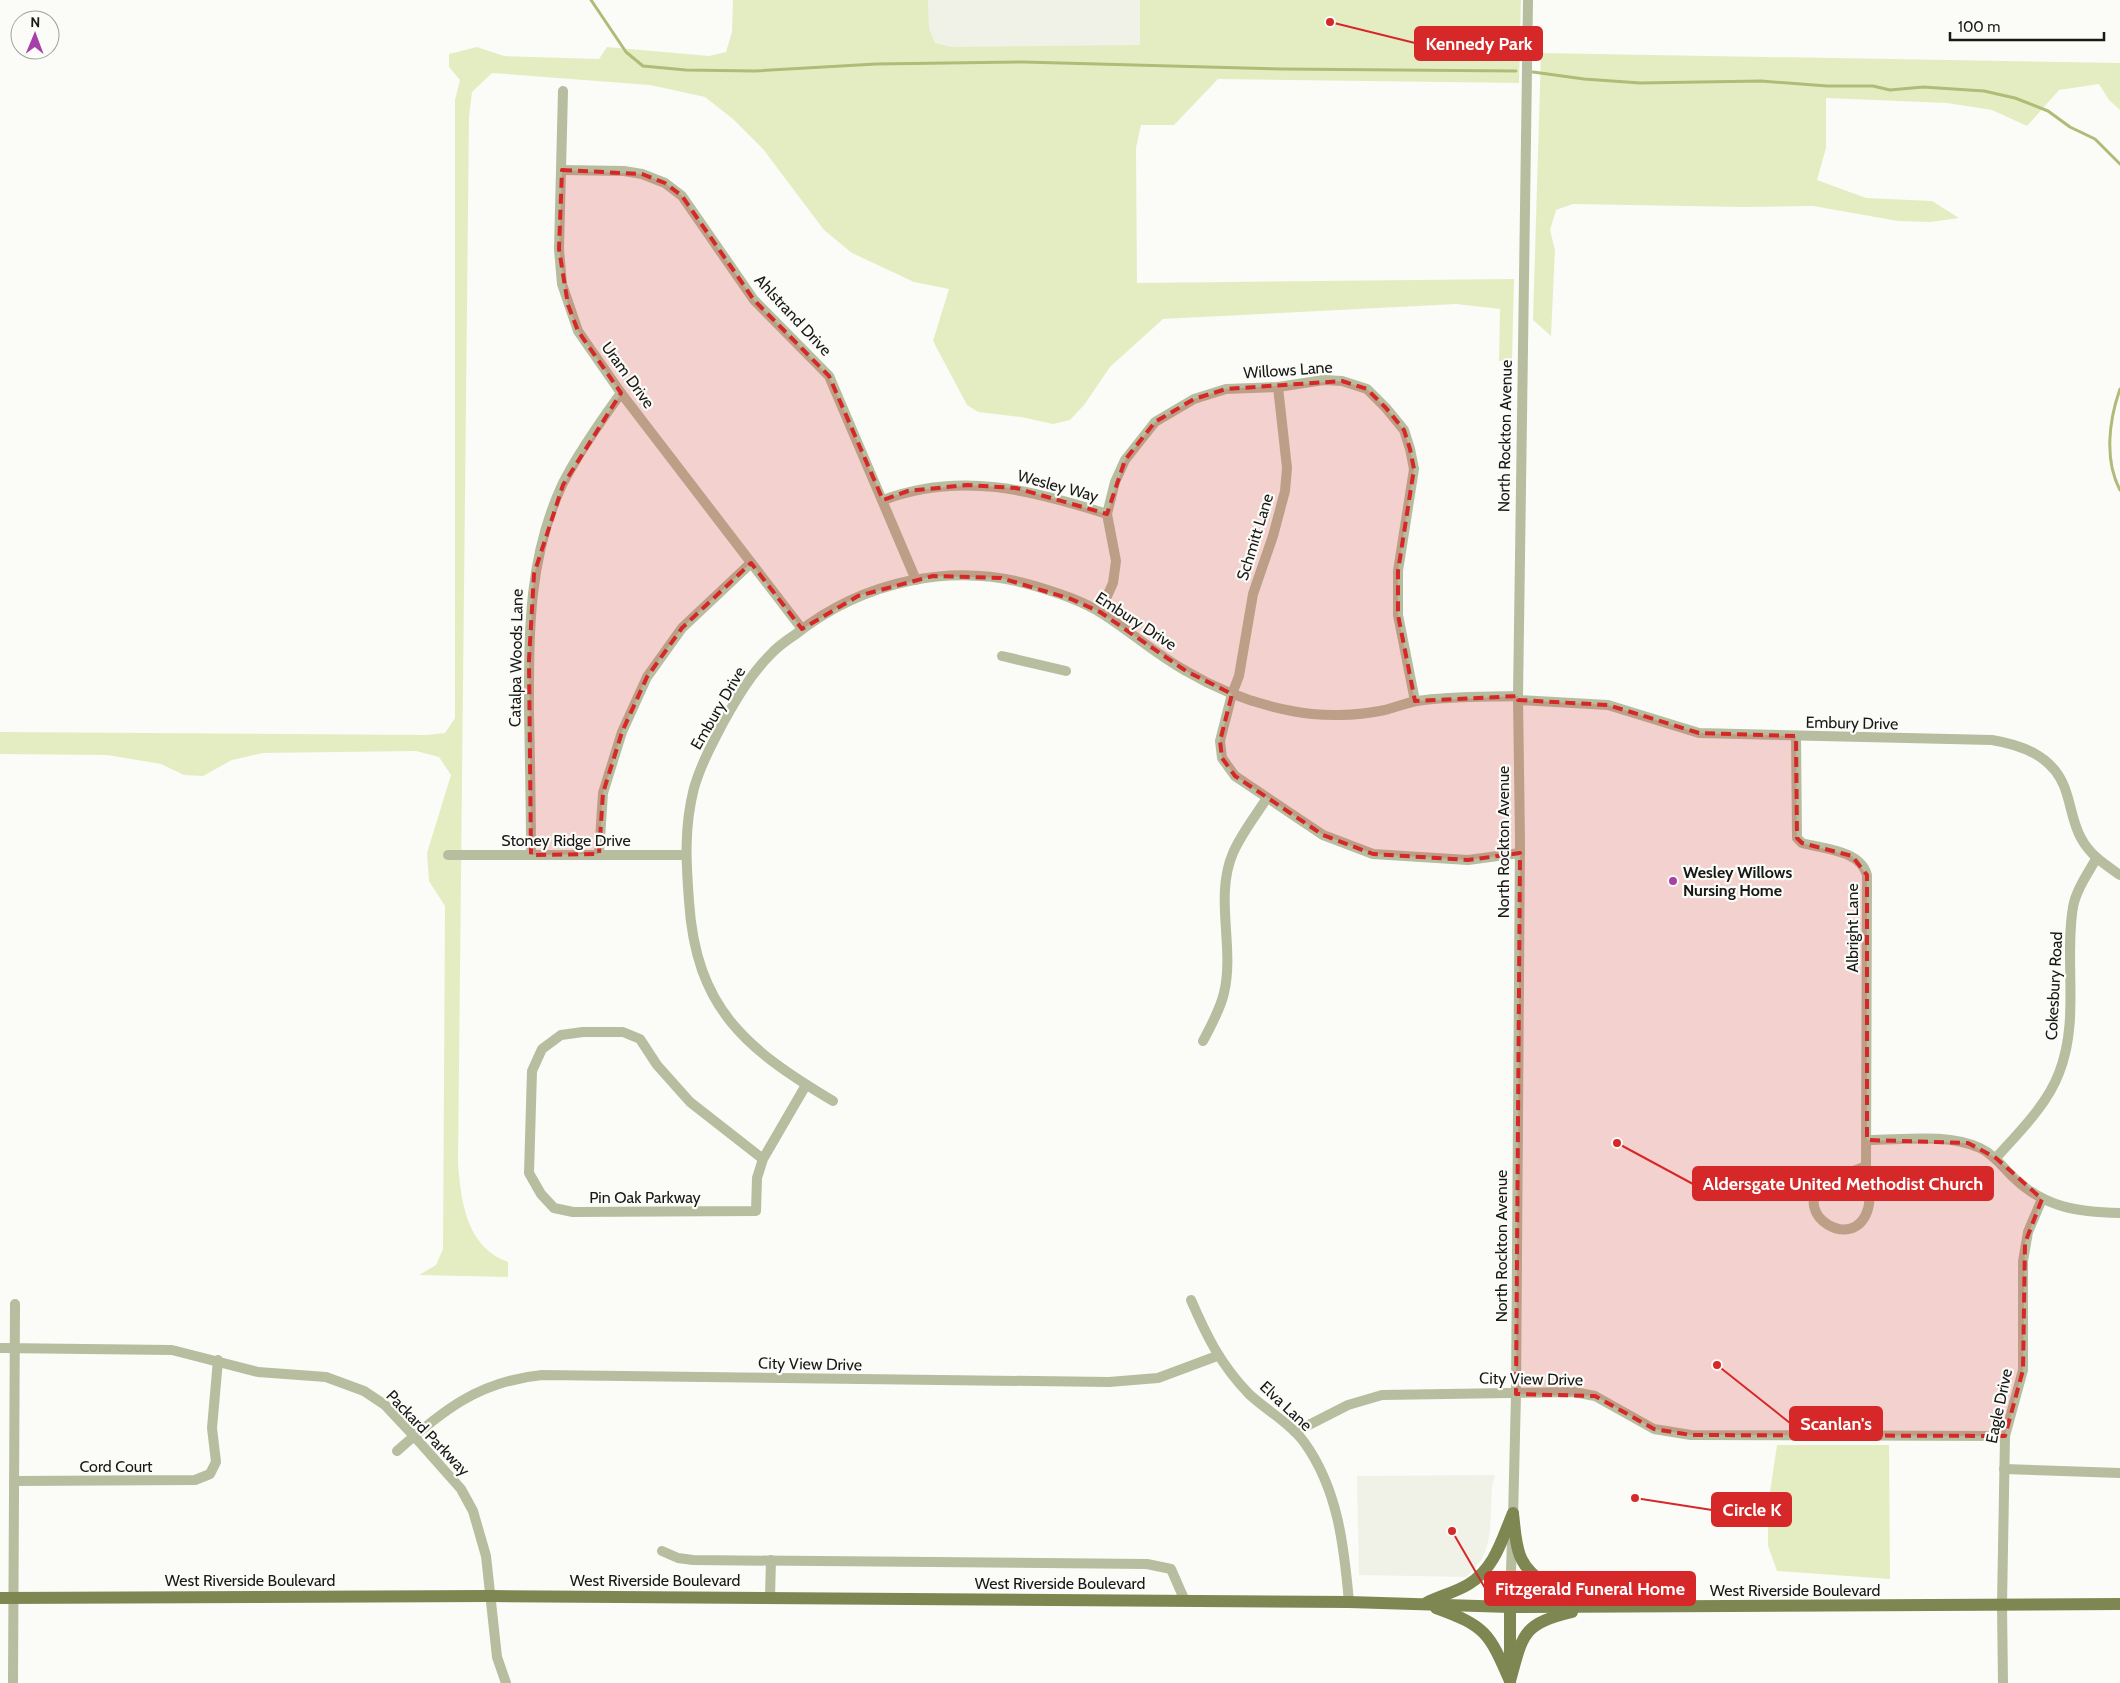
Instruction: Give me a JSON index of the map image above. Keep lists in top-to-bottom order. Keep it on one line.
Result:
{"streets":{"main road":["North Rockton Avenue","West Riverside Boulevard"],"street":["Ahlstrand Drive","Willows Lane","Uram Drive","Wesley Way","Schmitt Lane","Embury Drive","Catalpa Woods Lane","Stoney Ridge Drive","Albright Lane","Cokesbury Road","Pin Oak Parkway","City View Drive","Elva Lane","Eagle Drive","Packard Parkway","Cord Court"]},"crossings":[["Ahlstrand Drive","Uram Drive"],["Ahlstrand Drive","Wesley Way"],["Ahlstrand Drive","Embury Drive"],["Willows Lane","Wesley Way"],["Willows Lane","Schmitt Lane"],["Willows Lane","Embury Drive"],["Uram Drive","Embury Drive"],["Uram Drive","Catalpa Woods Lane"],["North Rockton Avenue","Schmitt Lane"],["North Rockton Avenue","Embury Drive"],["North Rockton Avenue","City View Drive"],["North Rockton Avenue","West Riverside Boulevard"],["Schmitt Lane","Embury Drive"],["Embury Drive","Stoney Ridge Drive"],["Embury Drive","Albright Lane"],["Embury Drive","Cokesbury Road"],["Catalpa Woods Lane","Stoney Ridge Drive"],["City View Drive","Elva Lane"],["City View Drive","Eagle Drive"],["City View Drive","Packard Parkway"],["Elva Lane","West Riverside Boulevard"],["Eagle Drive","West Riverside Boulevard"],["Packard Parkway","Cord Court"],["Packard Parkway","West Riverside Boulevard"]],"places":["Kennedy Park","Wesley Willows Nursing Home","Aldersgate United Methodist Church","Scanlan's","Circle K","Fitzgerald Funeral Home"],"scale_bar":"100 m","north":"top"}
